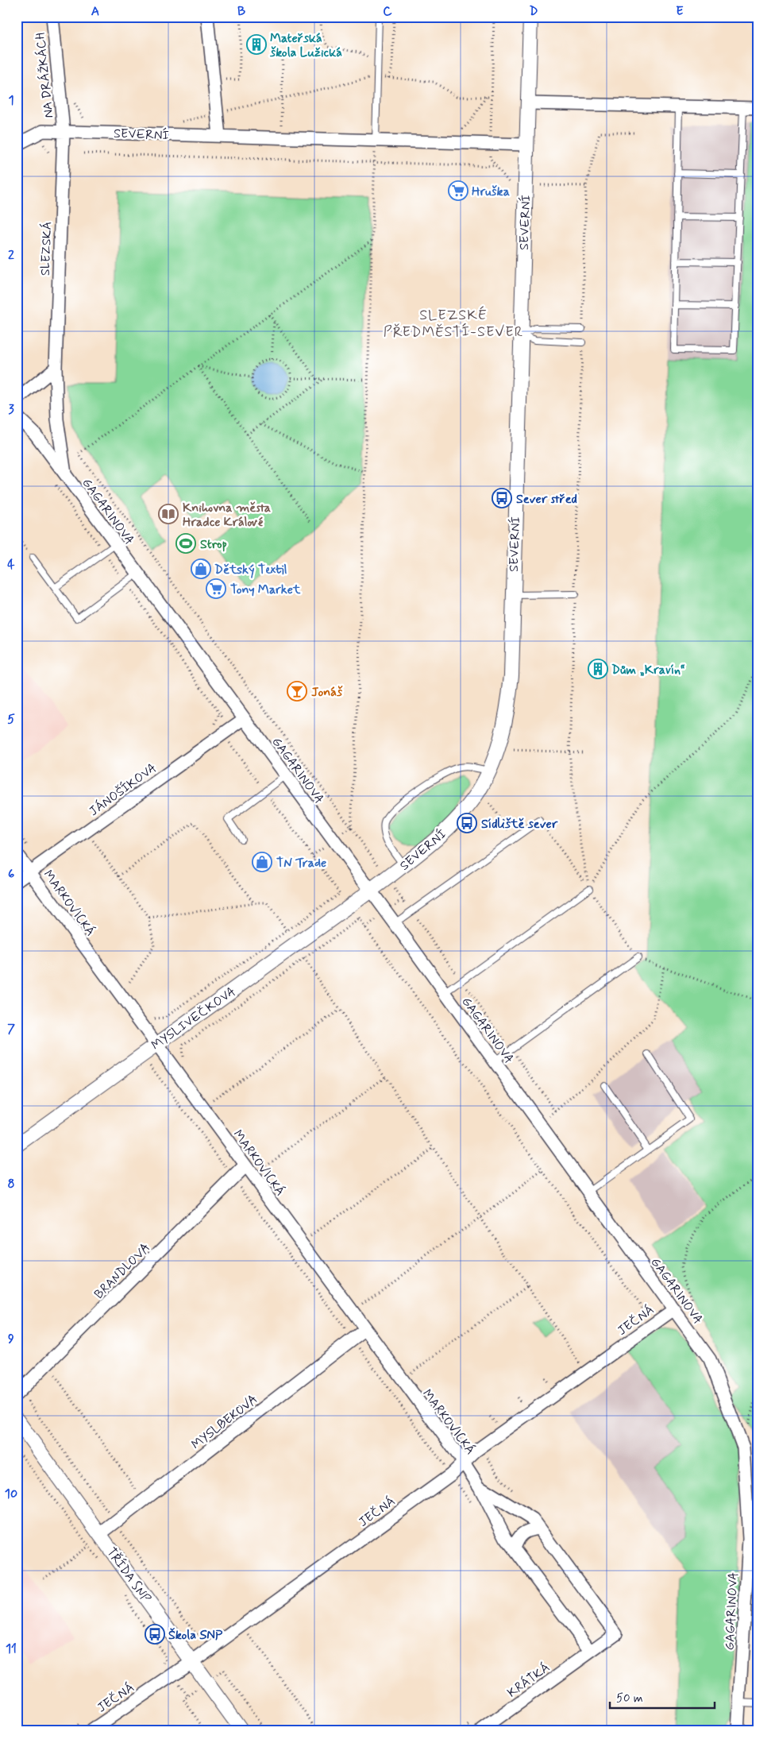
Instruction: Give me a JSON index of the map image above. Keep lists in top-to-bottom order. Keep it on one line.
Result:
{"streets":{"street":["NA DRÁŽKÁCH","SEVERNÍ","SLEZSKÁ","GAGARINOVA","JÁNOŠÍKOVA","MARKOVICKÁ","MYSLIVEČKOVA","BRANDLOVA","JEČNÁ","MYSLBEKOVA","TŘÍDA SNP","KRÁTKÁ"]},"crossings":[["NA DRÁŽKÁCH","SEVERNÍ"],["NA DRÁŽKÁCH","SLEZSKÁ"],["SEVERNÍ","SLEZSKÁ"],["SEVERNÍ","GAGARINOVA"],["SEVERNÍ","MYSLIVEČKOVA"],["SLEZSKÁ","GAGARINOVA"],["GAGARINOVA","JÁNOŠÍKOVA"],["GAGARINOVA","MYSLIVEČKOVA"],["GAGARINOVA","JEČNÁ"],["JÁNOŠÍKOVA","MARKOVICKÁ"],["MARKOVICKÁ","MYSLIVEČKOVA"],["MARKOVICKÁ","BRANDLOVA"],["MARKOVICKÁ","JEČNÁ"],["MARKOVICKÁ","MYSLBEKOVA"],["MARKOVICKÁ","KRÁTKÁ"],["JEČNÁ","TŘÍDA SNP"],["MYSLBEKOVA","TŘÍDA SNP"]],"districts":["SLEZSKÉ PŘEDMĚSTÍ-SEVER"],"places":{"building":["Mateřská škola Lužická","Dům „Kravín“"],"supermarket":["Hruška","Tony Market"],"bus stop":["Sever střed","Sídliště sever","Škola SNP"],"library":["Knihovna města Hradce Králové"],"sports":["Strop"],"shop":["Dětský Textil","TN Trade"],"bar":["Jonáš"]},"scale_bar":"50 m","grid":{"columns":["A","B","C","D","E"],"rows":["1","2","3","4","5","6","7","8","9","10","11"]}}
